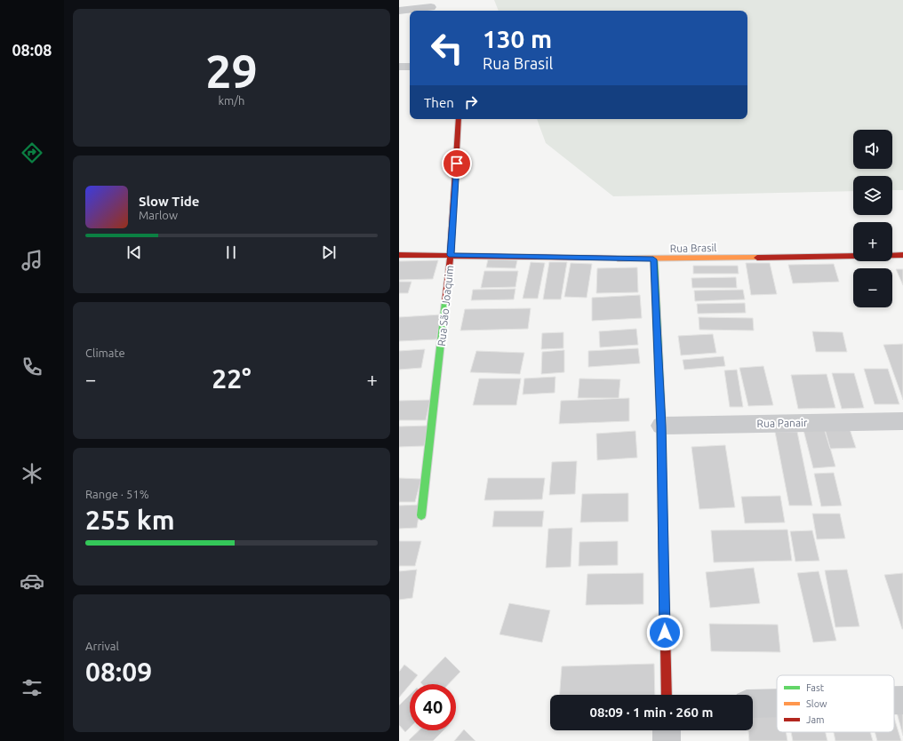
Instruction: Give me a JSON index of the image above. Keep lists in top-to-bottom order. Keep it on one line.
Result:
{"streets":{"street":["Rua Brasil","Rua São Joaquim","Rua Panair"]},"crossings":[["Rua Brasil","Rua São Joaquim"]],"legend":["Fast","Slow","Jam"],"page":{"tabs":"08:08","tile":[["29","km/h"],"Climate",["Range · 51%","255 km"],["Arrival","08:09"]],"turn":["130 m","Rua Brasil"],"then":"Then","map_buttons":["+","−"],"song":["Slow Tide","Marlow"],"heat":["−","22°","+"],"limit":"40","trip":"08:09 · 1 min · 260 m"}}
